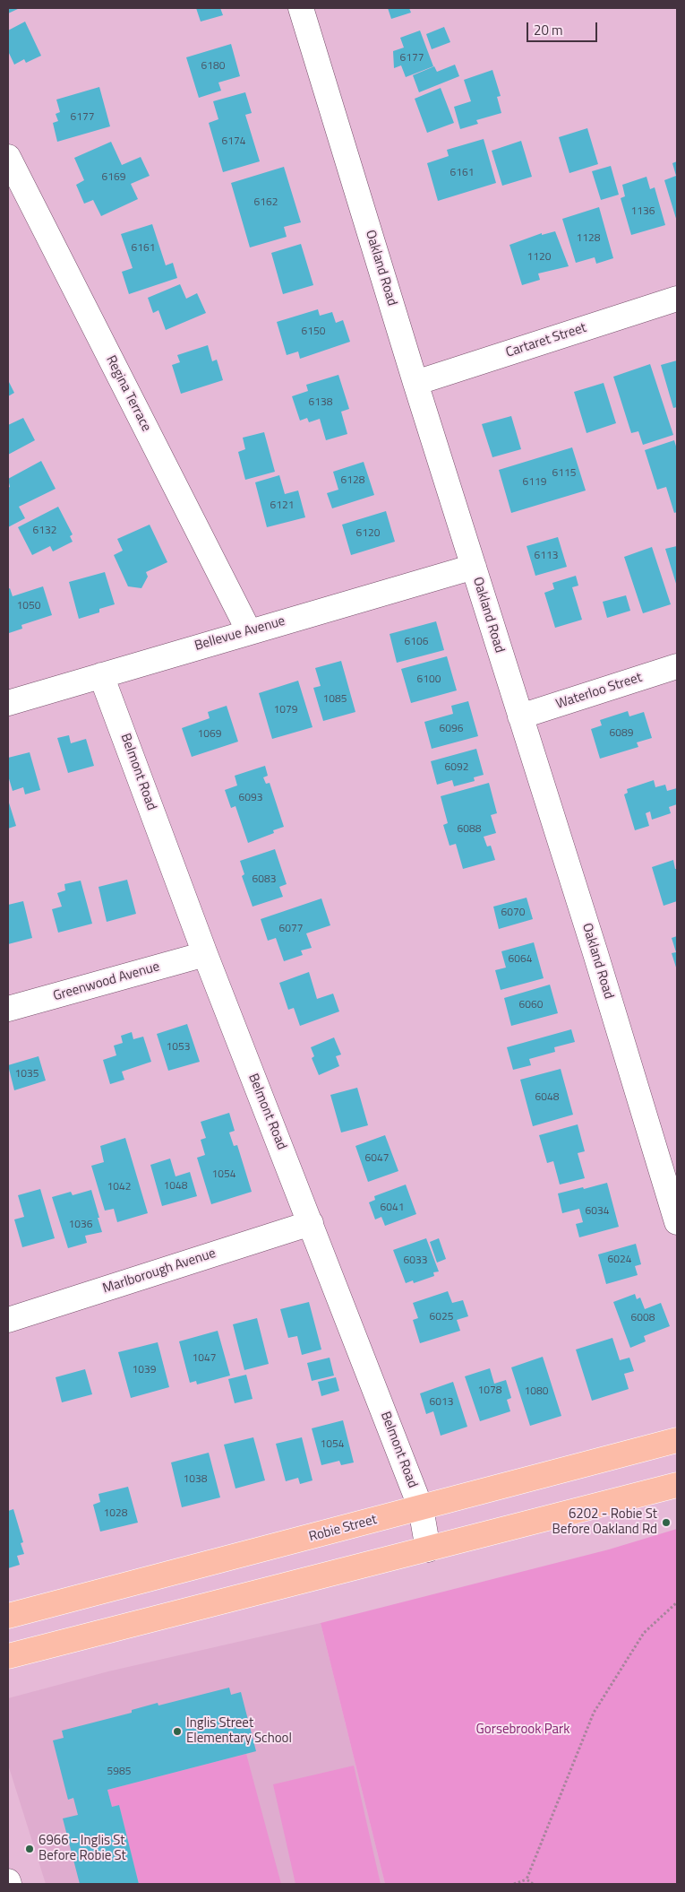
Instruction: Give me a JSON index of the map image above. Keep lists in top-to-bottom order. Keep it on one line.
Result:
{"streets":{"main road":["Robie Street"],"street":["Oakland Road","Cartaret Street","Regina Terrace","Bellevue Avenue","Waterloo Street","Belmont Road","Greenwood Avenue","Marlborough Avenue"]},"crossings":[["Oakland Road","Cartaret Street"],["Oakland Road","Bellevue Avenue"],["Oakland Road","Waterloo Street"],["Regina Terrace","Bellevue Avenue"],["Bellevue Avenue","Belmont Road"],["Belmont Road","Greenwood Avenue"],["Belmont Road","Marlborough Avenue"],["Belmont Road","Robie Street"]],"parks":["Gorsebrook Park"],"places":["6202 - Robie St Before Oakland Rd","Inglis Street Elementary School","6966 - Inglis St Before Robie St"],"house_numbers":["6177","6180","6177","6174","6161","6169","6162","1136","1128","6161","1120","6150","6138","6115","6128","6119","6121","6132","6120","6113","1050","6106","6100","1085","1079","6096","6089","1069","6092","6093","6088","6083","6070","6077","6064","6060","1053","1035","6048","6047","1054","1048","1042","6041","6034","1036","6024","6033","6025","6008","1047","1039","1078","1080","6013","1054","1038","1028","5985"],"scale_bar":"20 m"}
